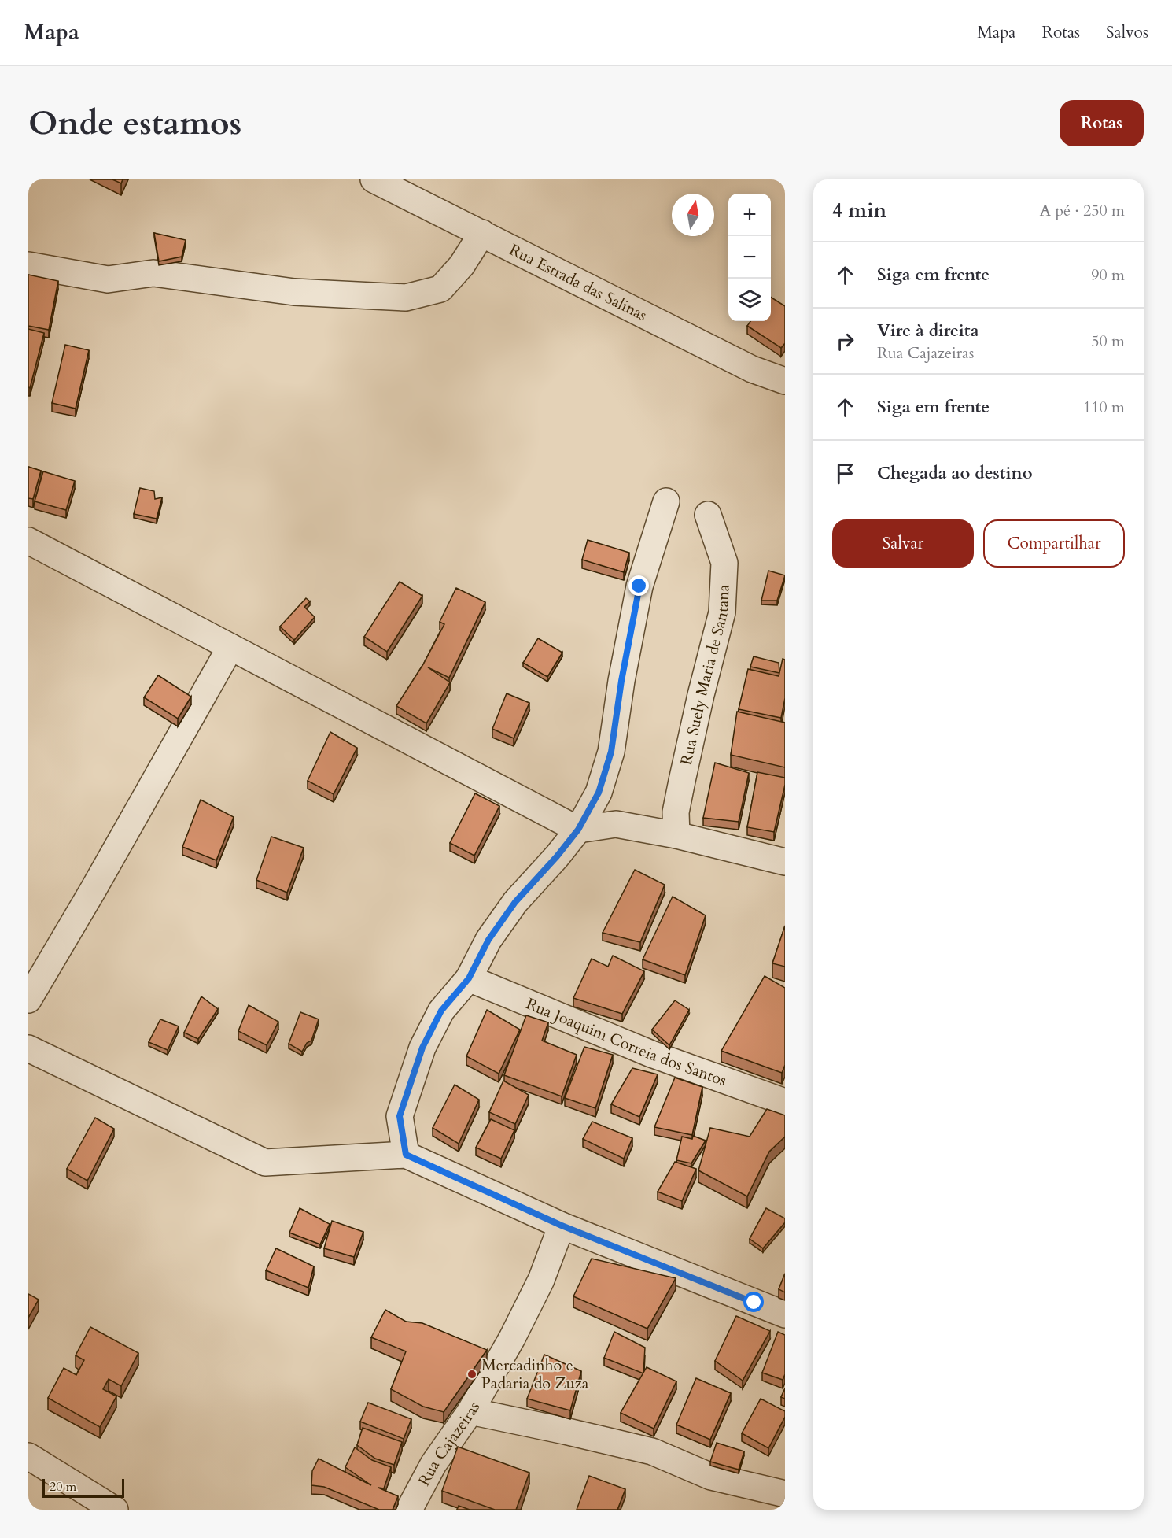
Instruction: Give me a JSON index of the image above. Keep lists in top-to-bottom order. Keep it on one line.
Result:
{"streets":{"street":["Rua Estrada das Salinas","Rua Suely Maria de Santana","Rua Joaquim Correia dos Santos","Rua Cajazeiras"]},"places":["Mercadinho e Padaria do Zuza"],"scale_bar":"20 m","north":"top","page":{"header":"Mapa","nav":["Mapa","Rotas","Salvos"],"buttons":["Rotas",["Salvar","Compartilhar"]],"title":"Onde estamos","heading":["4 min","A pé · 250 m"],"map_buttons":["+","−"],"list":[["Siga em frente","90 m"],["Vire à direita","Rua Cajazeiras","50 m"],["Siga em frente","110 m"],"Chegada ao destino"],"scale":"20 m"}}
